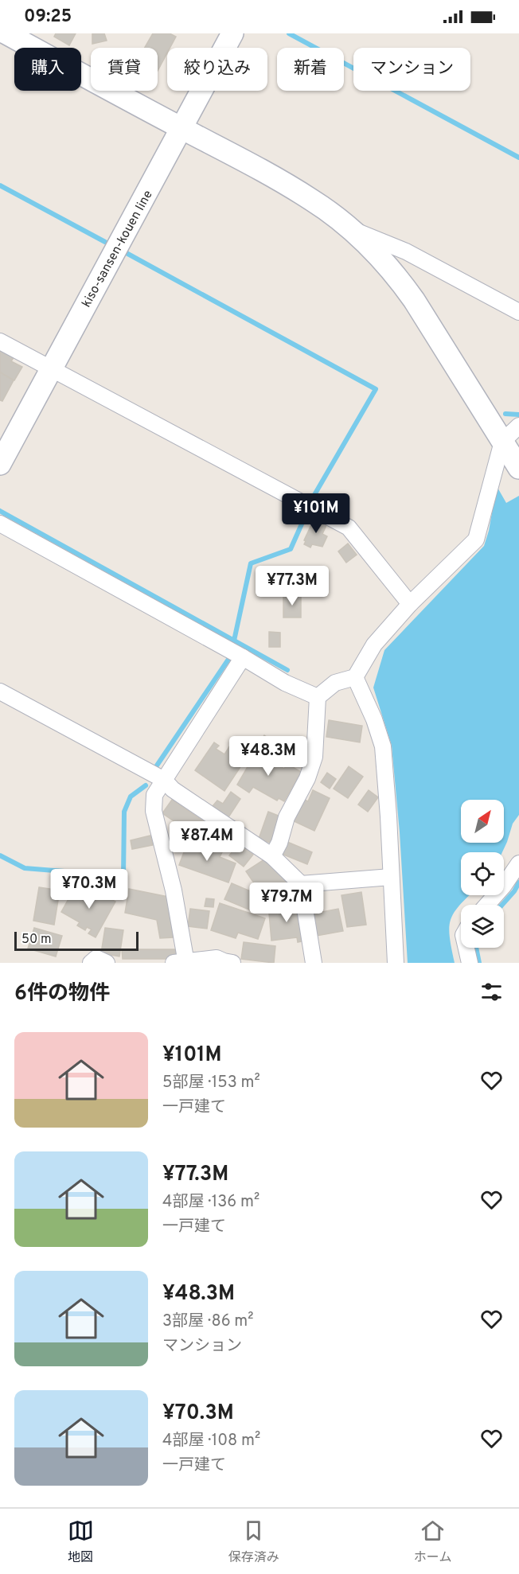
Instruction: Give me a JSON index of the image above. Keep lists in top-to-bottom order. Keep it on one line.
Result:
{"streets":{"street":["kiso-sansen-kouen line"]},"scale_bar":"50 m","north":"top right","page":{"status":"09:25","chip":["購入","賃貸","絞り込み","新着","マンション"],"price":["¥101M","¥77.3M","¥48.3M","¥87.4M","¥70.3M","¥79.7M"],"scale":"50 m","heading":"6件の物件","list":[{"name":"¥101M","note":"5部屋 · 153 m² · 一戸建て"},{"name":"¥77.3M","note":"4部屋 · 136 m² · 一戸建て"},{"name":"¥48.3M","note":"3部屋 · 86 m² · マンション"},{"name":"¥70.3M","note":"4部屋 · 108 m² · 一戸建て"}],"tabs":["地図","保存済み","ホーム"]}}
